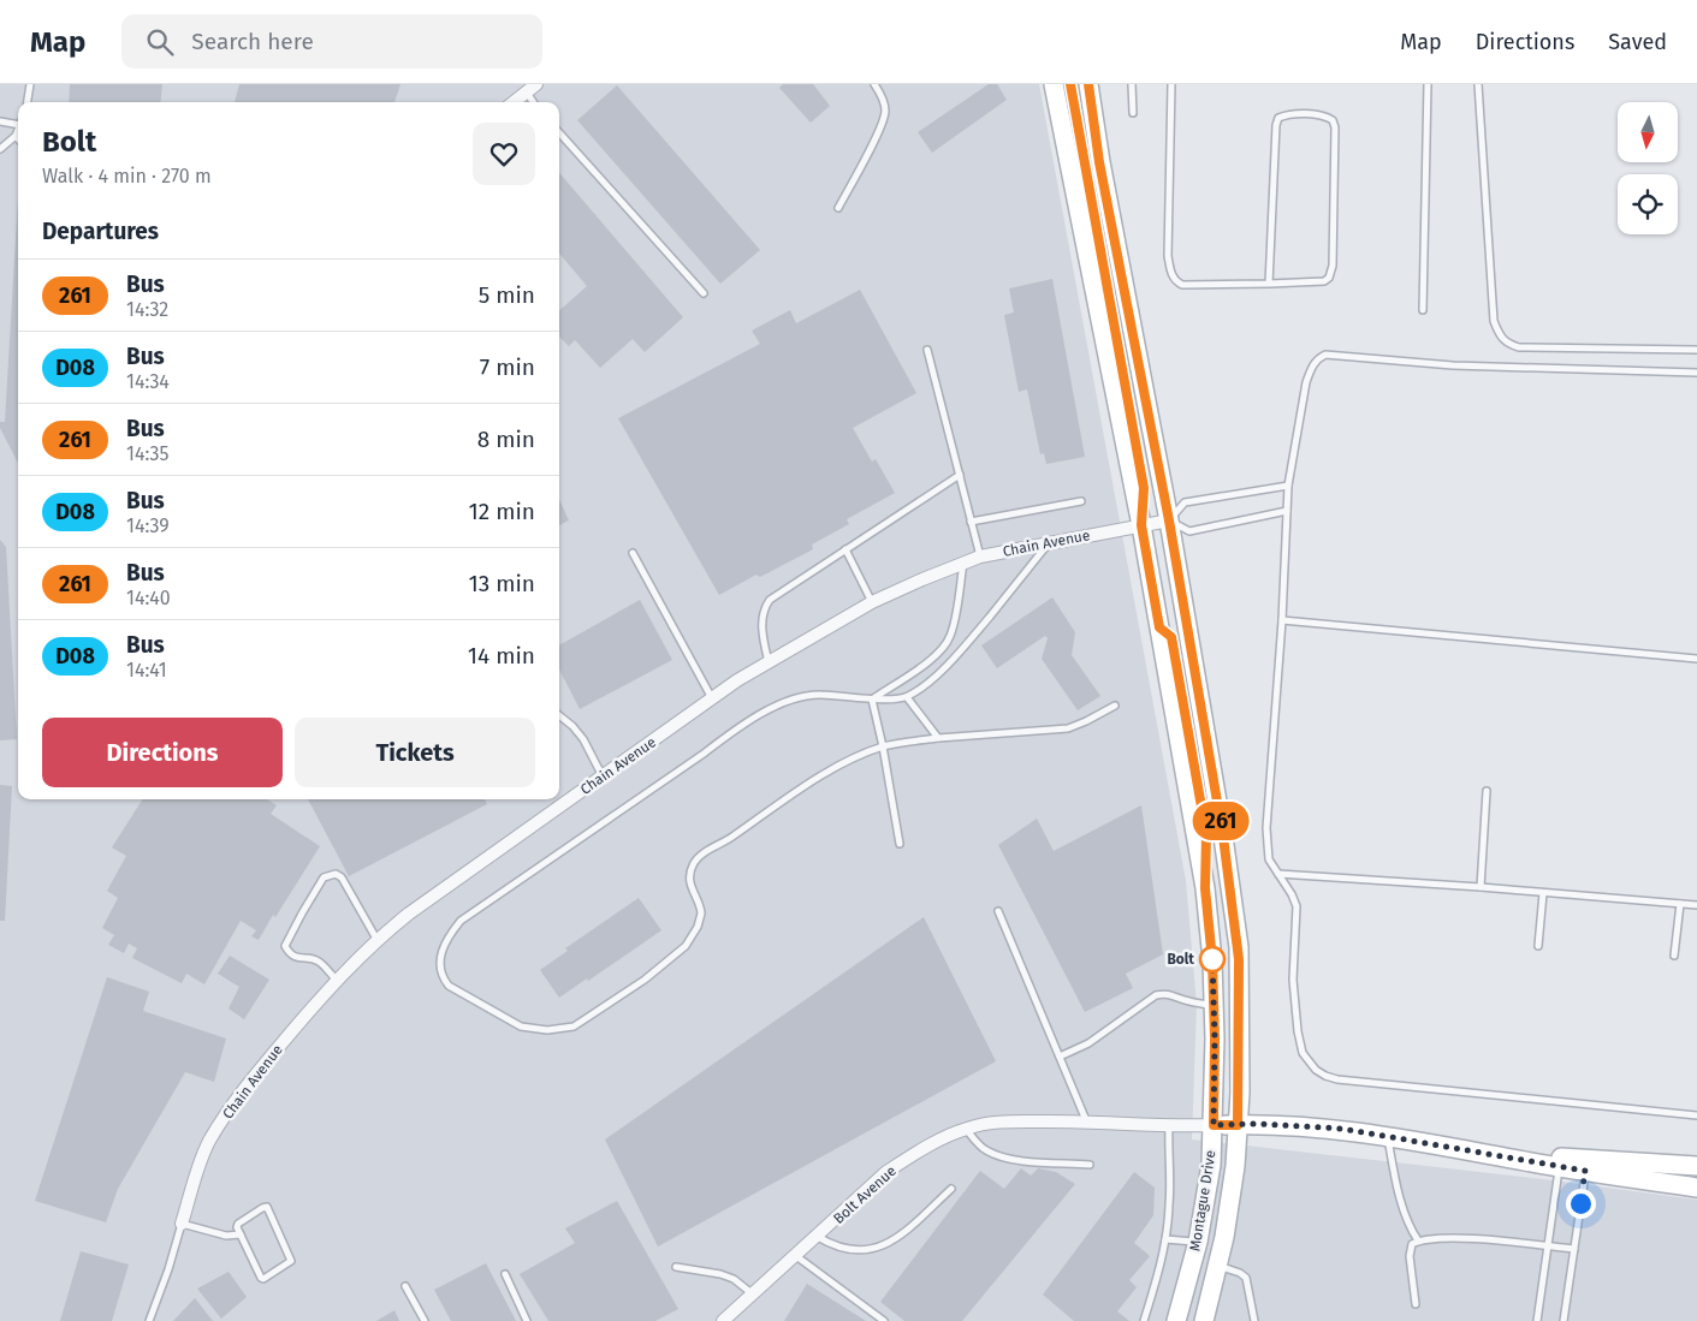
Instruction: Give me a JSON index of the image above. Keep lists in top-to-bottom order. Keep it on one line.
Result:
{"streets":{"main road":["Montague Drive"],"street":["Chain Avenue","Bolt Avenue"]},"crossings":[["Chain Avenue","Montague Drive"],["Bolt Avenue","Montague Drive"]],"places":["Bolt"],"lines":["bus line 261"],"north":"bottom","page":{"header":"Map","search":"Search here","nav":["Map","Directions","Saved"],"on_map":"261","heading":[["Bolt","Walk · 4 min · 270 m"],"Departures"],"list":[{"mark":"261","name":"Bus","note":"14:32","value":"5 min"},{"mark":"D08","name":"Bus","note":"14:34","value":"7 min"},{"mark":"261","name":"Bus","note":"14:35","value":"8 min"},{"mark":"D08","name":"Bus","note":"14:39","value":"12 min"},{"mark":"261","name":"Bus","note":"14:40","value":"13 min"},{"mark":"D08","name":"Bus","note":"14:41","value":"14 min"}],"buttons":["Directions","Tickets"]}}
